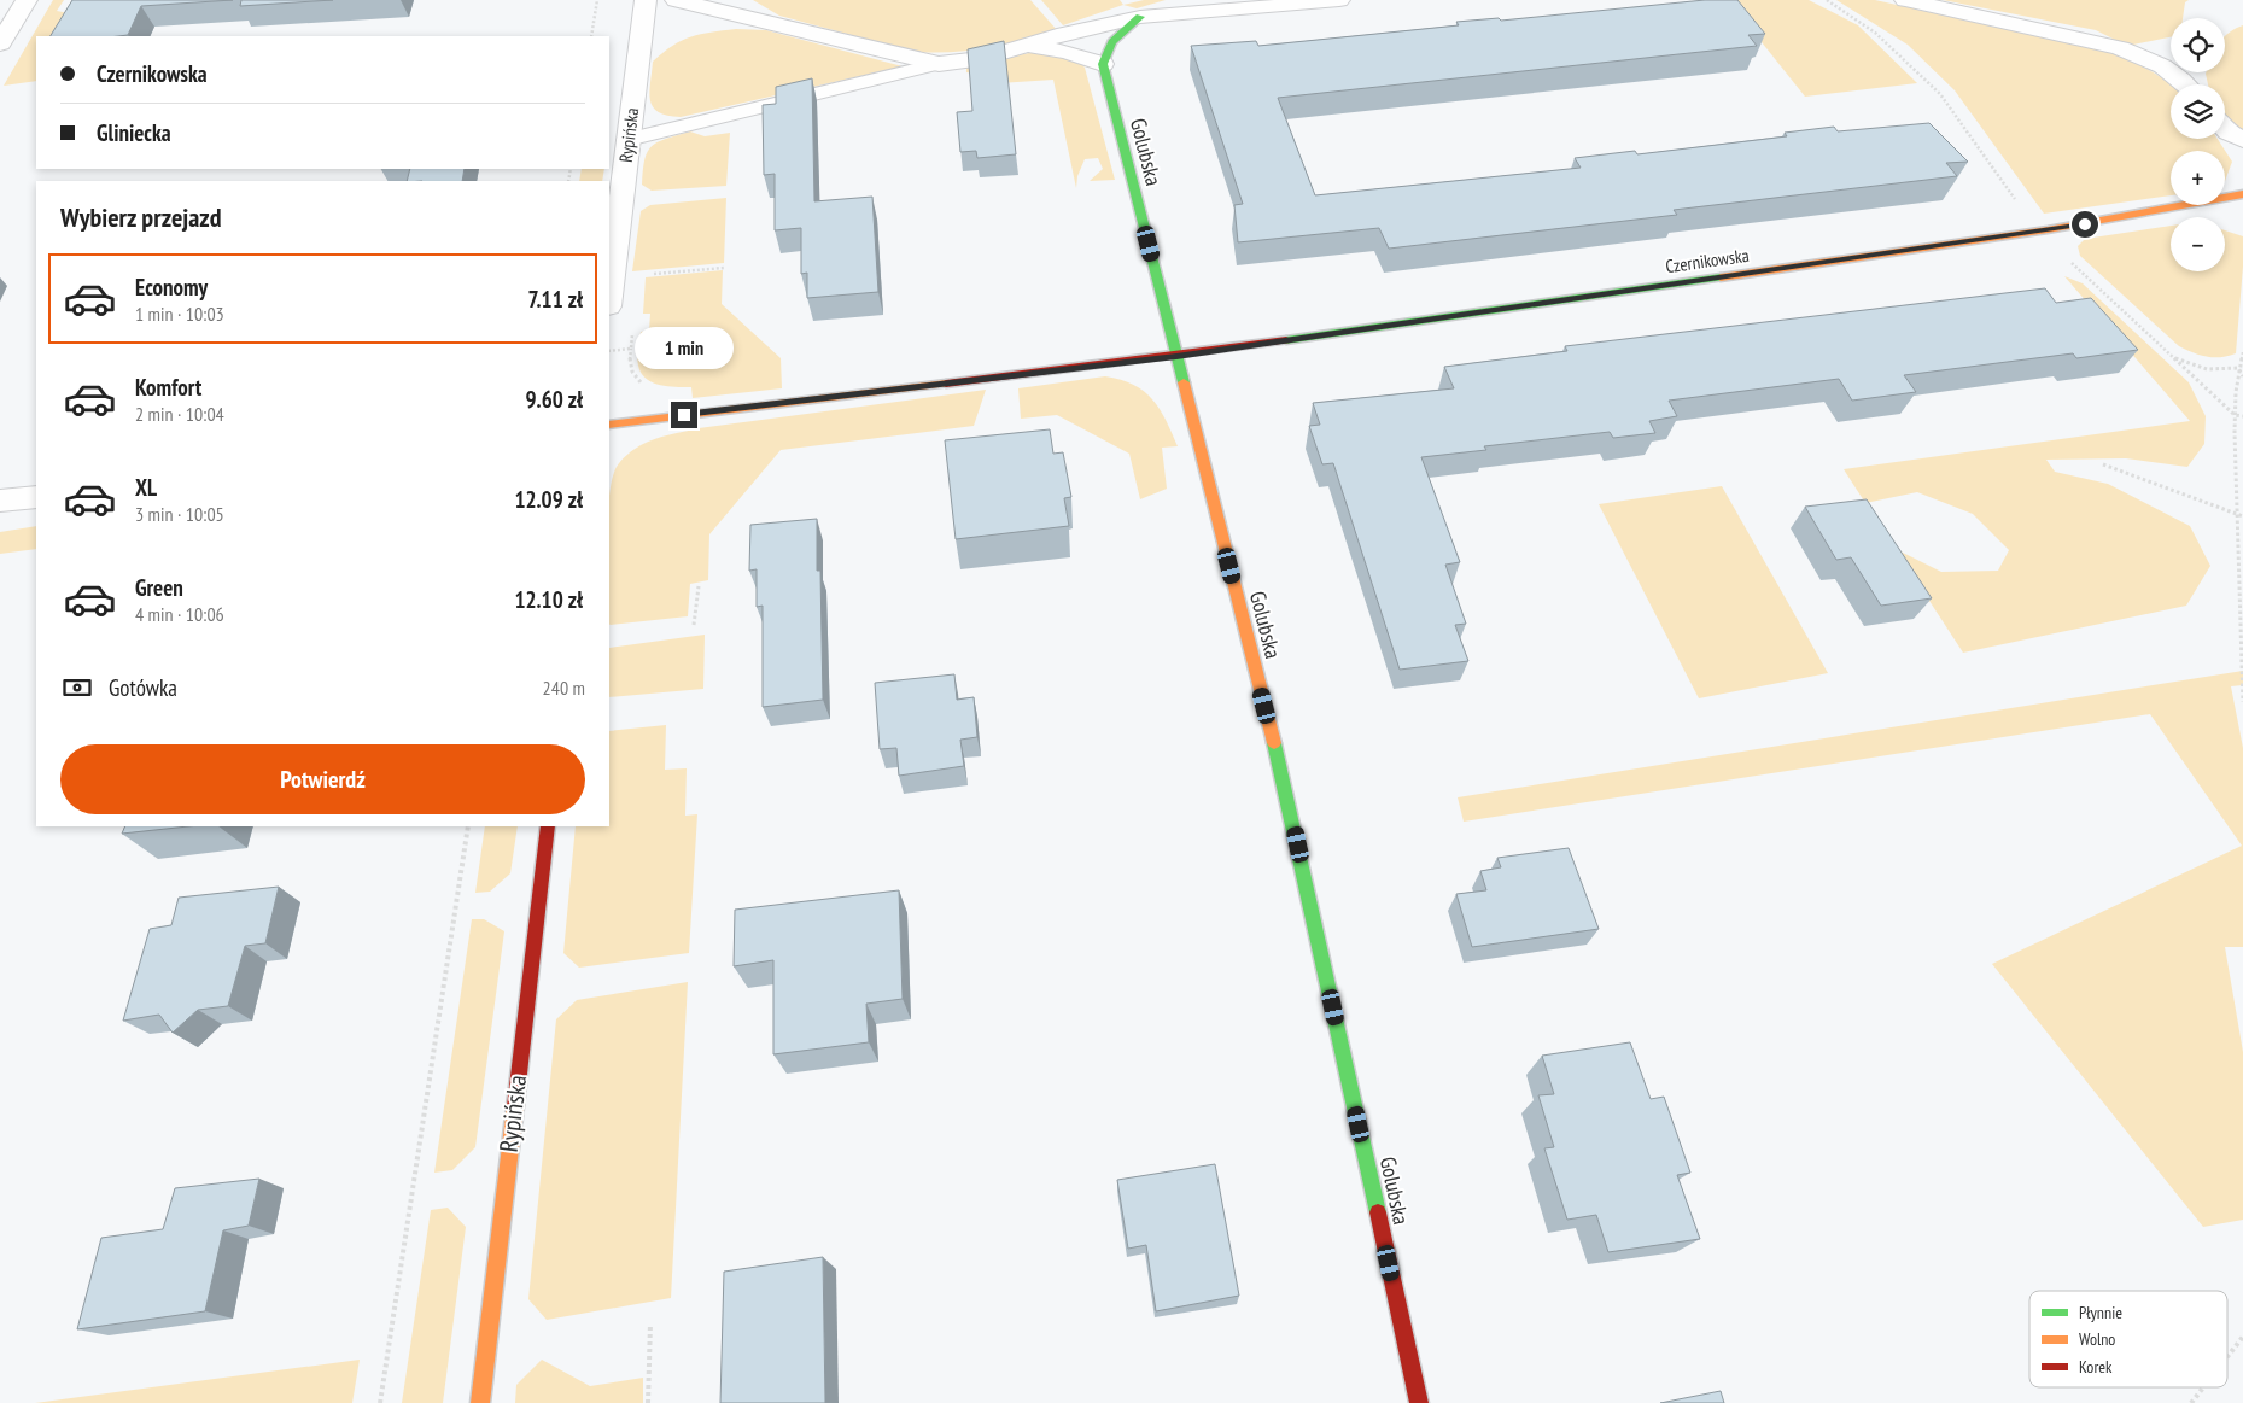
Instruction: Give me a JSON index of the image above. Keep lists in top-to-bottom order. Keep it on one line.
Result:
{"streets":{"street":["Rypińska","Golubska","Czernikowska"]},"crossings":[["Golubska","Czernikowska"]],"legend":["Płynnie","Wolno","Korek"],"page":{"map_buttons":["+","−"],"banner":["Czernikowska","Gliniecka"],"heading":"Wybierz przejazd","list":[{"name":"Economy","note":"1 min · 10:03","value":"7.11 zł"},{"name":"Komfort","note":"2 min · 10:04","value":"9.60 zł"},{"name":"XL","note":"3 min · 10:05","value":"12.09 zł"},{"name":"Green","note":"4 min · 10:06","value":"12.10 zł"}],"bubble":"1 min","pay":["Gotówka","240 m"],"buttons":"Potwierdź"}}
